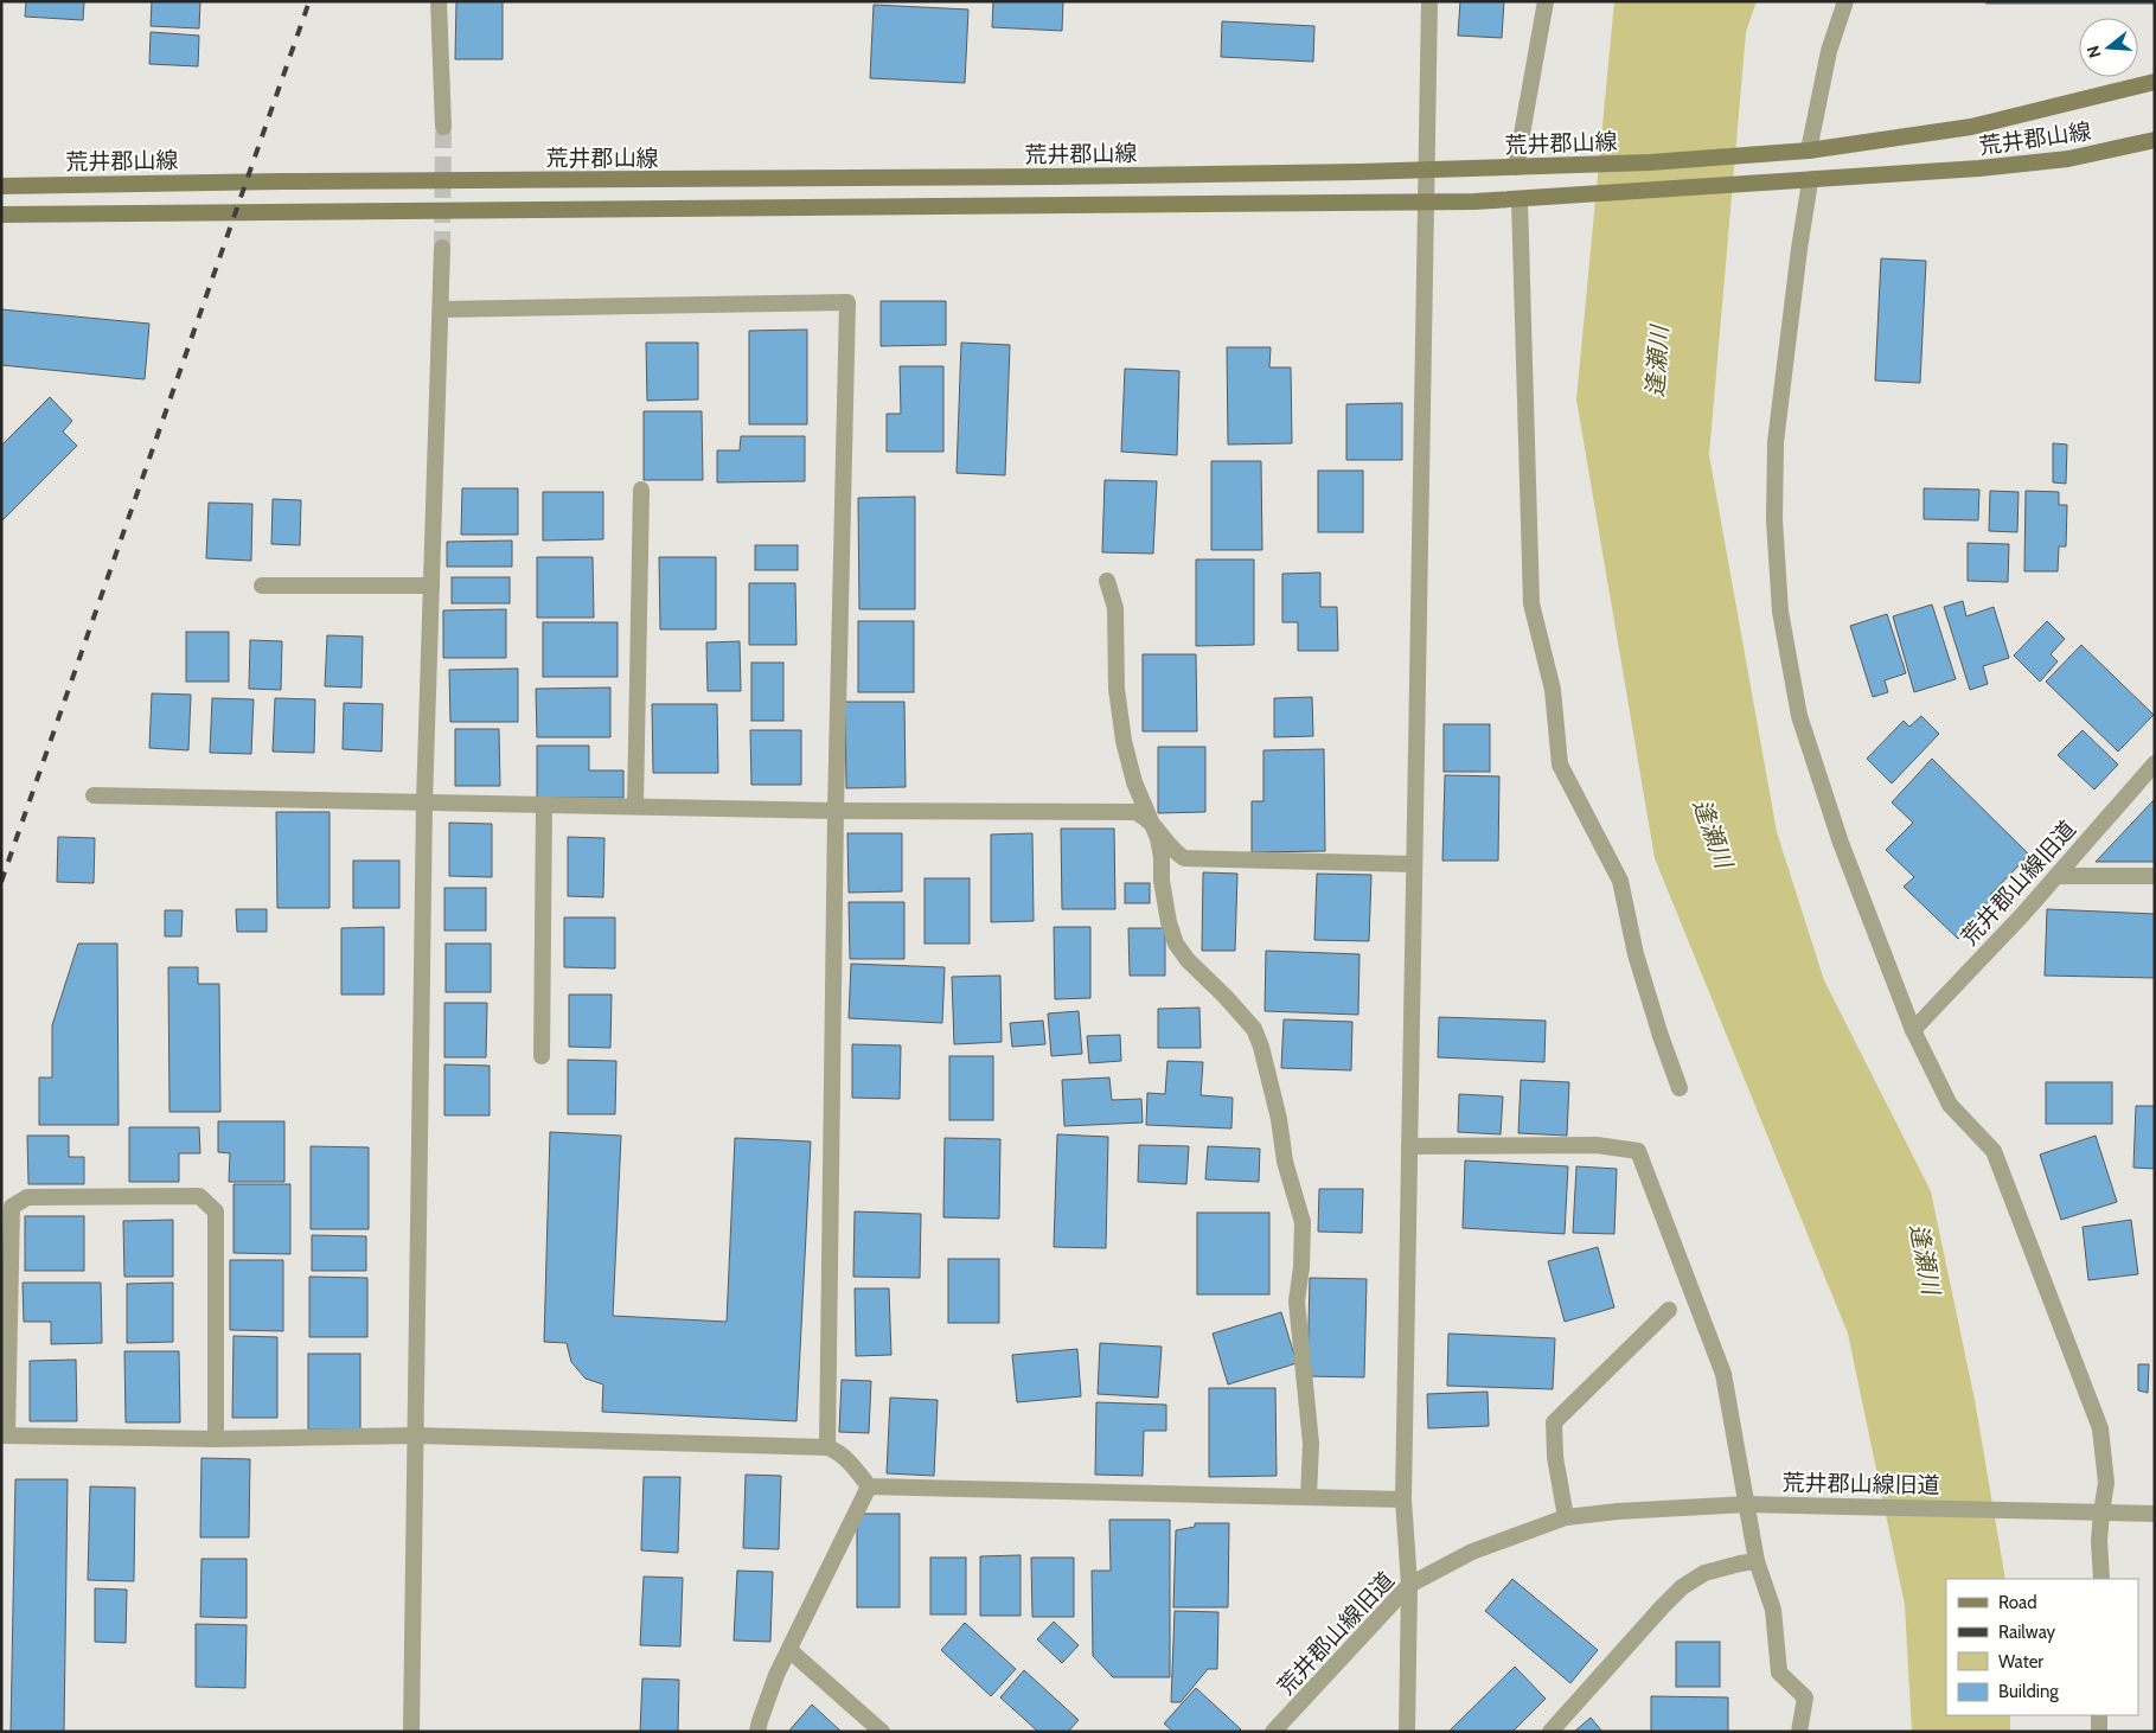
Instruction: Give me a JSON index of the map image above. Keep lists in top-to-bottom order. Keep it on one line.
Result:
{"streets":{"main road":["荒井郡山線"],"street":["荒井郡山線旧道"]},"water":["逢瀬川"],"legend":["Road","Railway","Water","Building"],"north":"left"}
